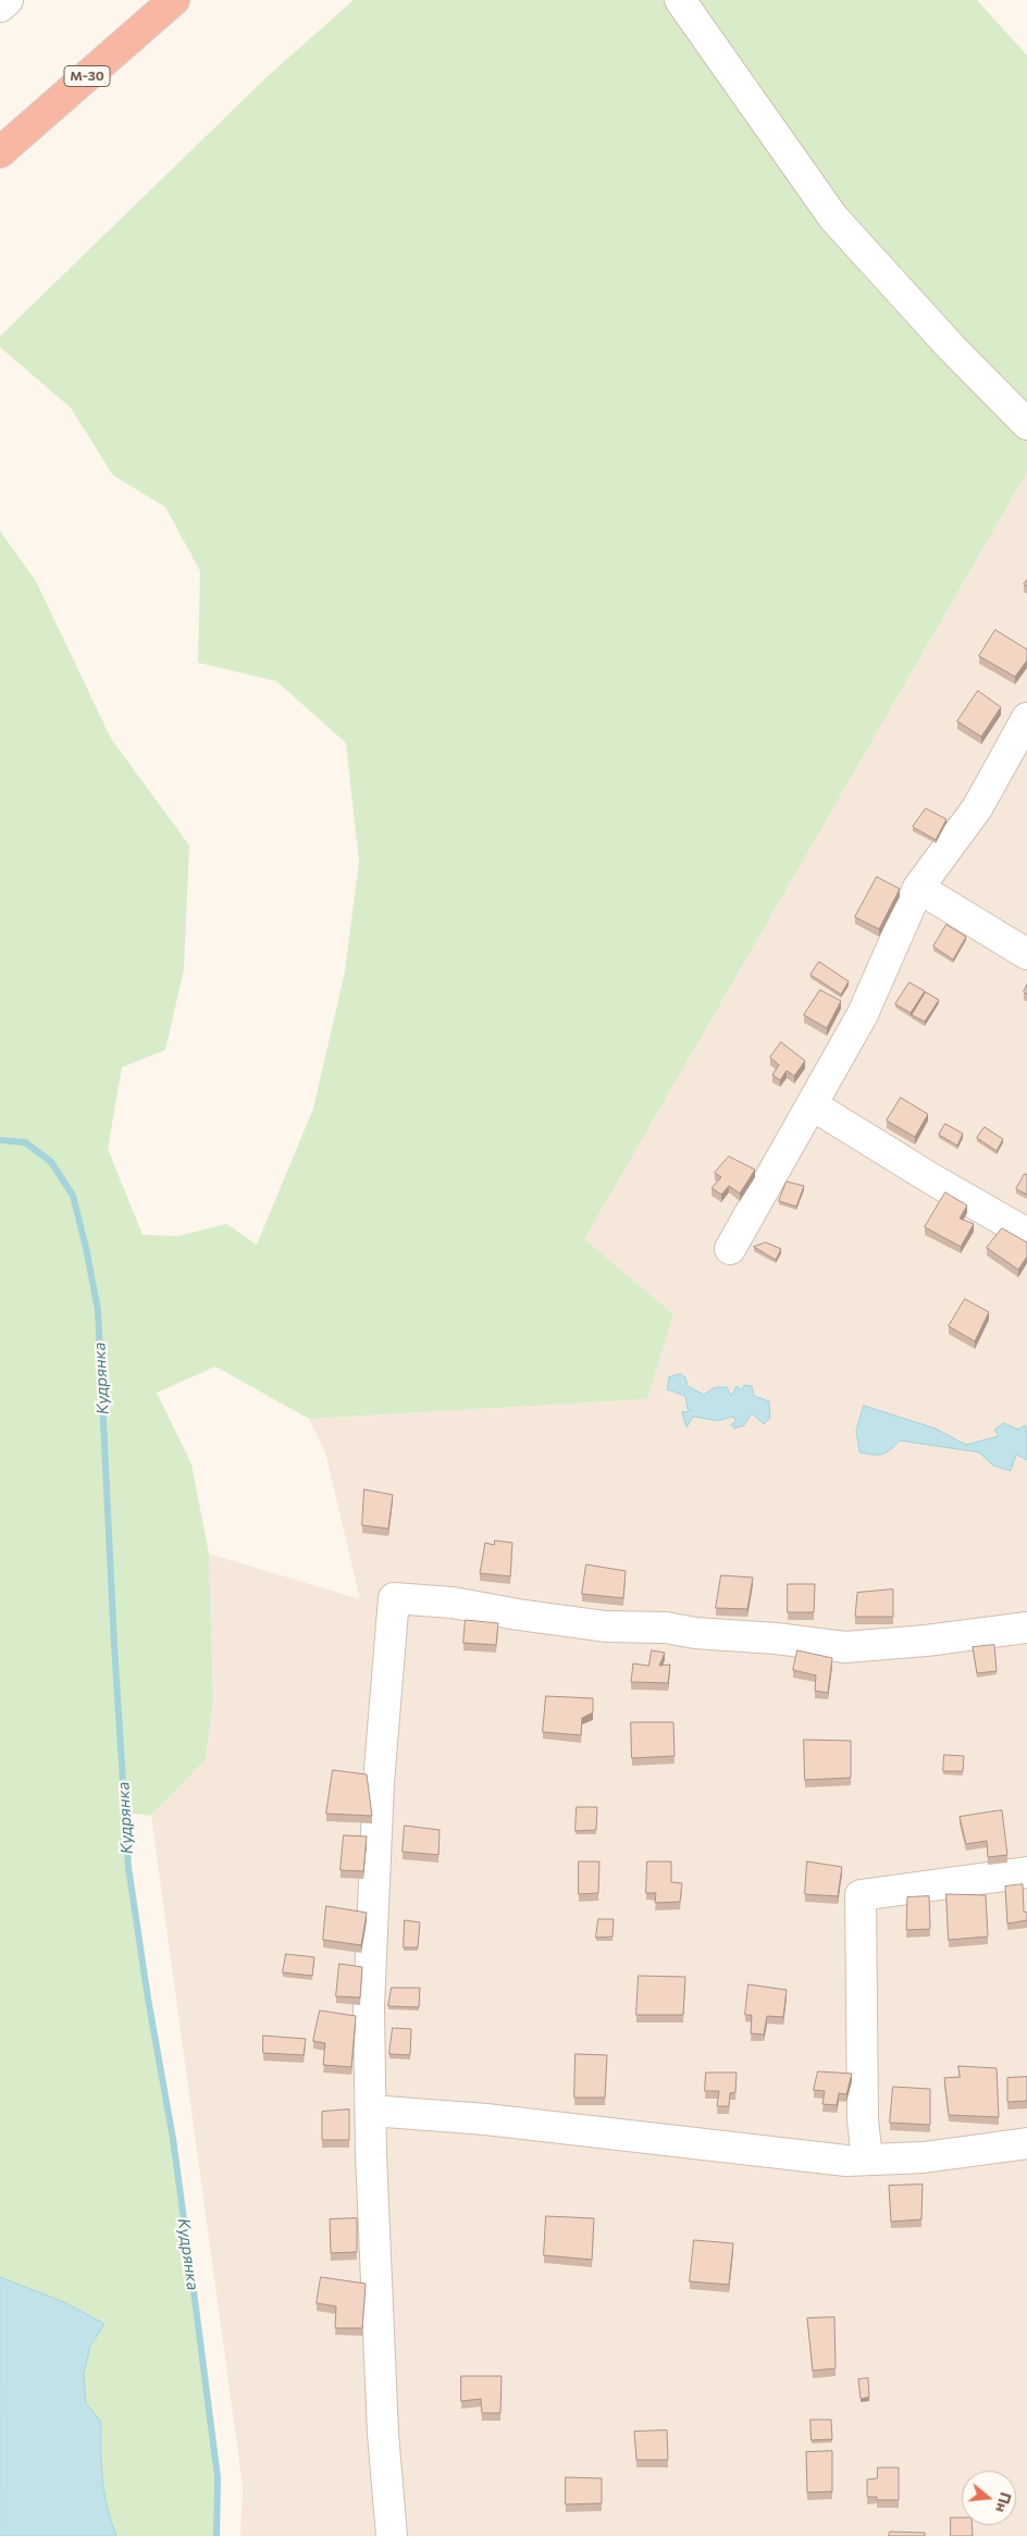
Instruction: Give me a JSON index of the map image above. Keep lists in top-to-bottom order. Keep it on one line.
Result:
{"streets":{"highway":["М-30"]},"water":["Кудрянка"],"north":"right"}
